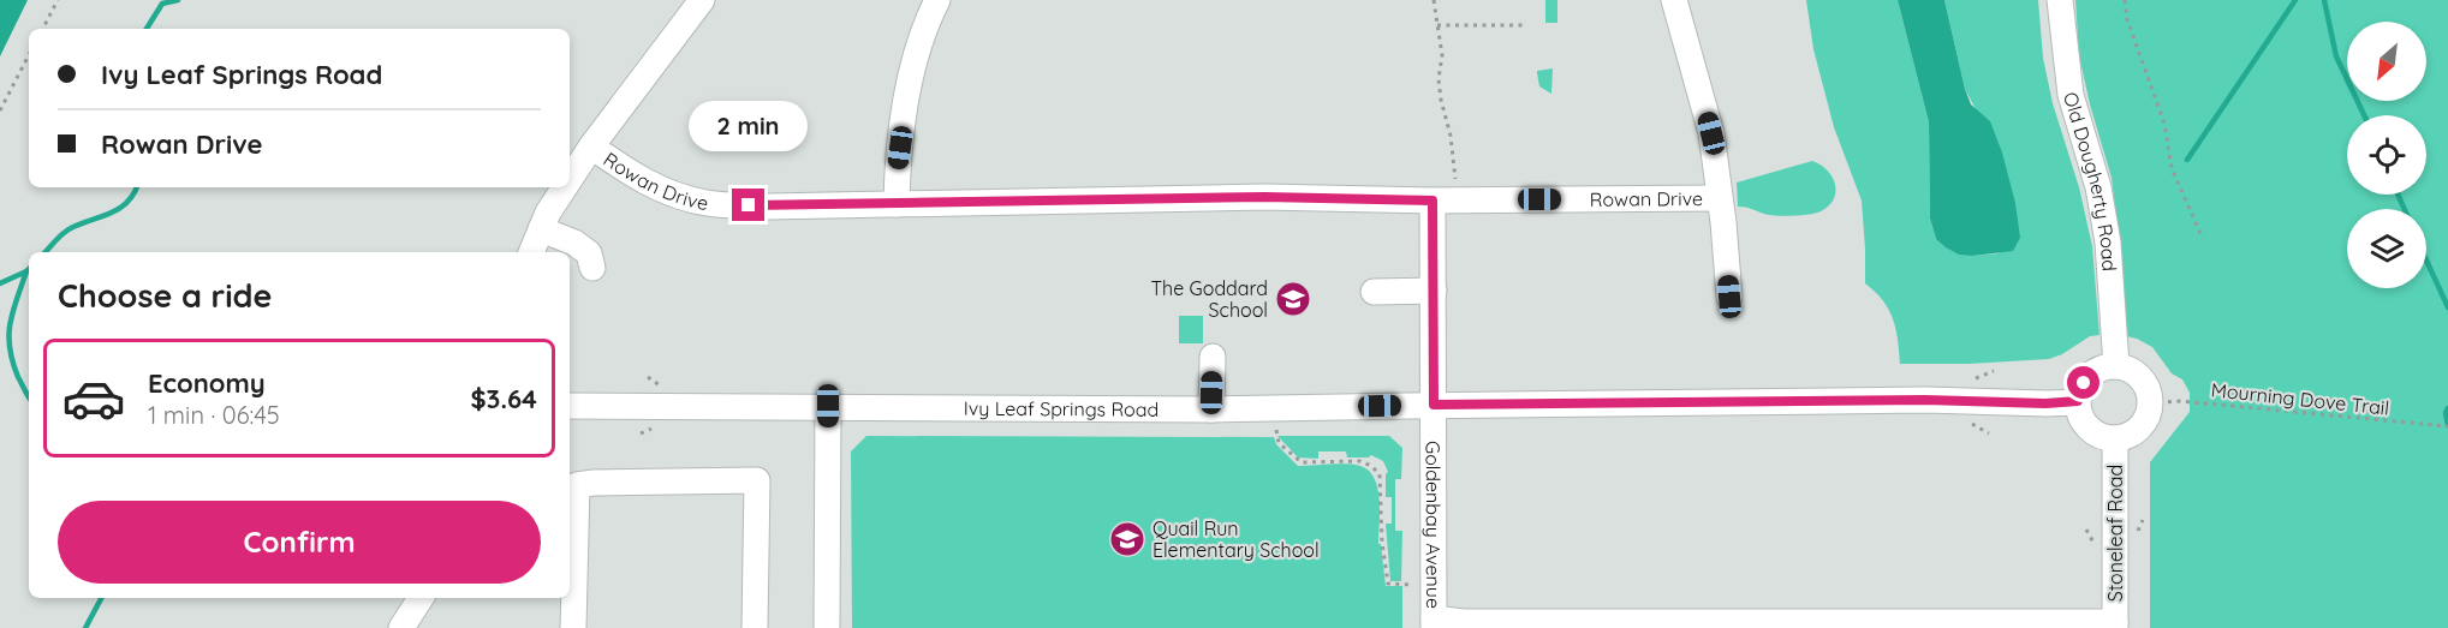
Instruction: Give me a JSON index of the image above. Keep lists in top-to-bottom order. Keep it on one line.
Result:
{"streets":{"street":["Rowan Drive","Old Dougherty Road","Ivy Leaf Springs Road","Goldenbay Avenue","Stoneleaf Road"],"path":["Mourning Dove Trail"]},"crossings":[["Rowan Drive","Goldenbay Avenue"],["Old Dougherty Road","Mourning Dove Trail"],["Old Dougherty Road","Ivy Leaf Springs Road"],["Old Dougherty Road","Stoneleaf Road"],["Mourning Dove Trail","Ivy Leaf Springs Road"],["Mourning Dove Trail","Stoneleaf Road"],["Ivy Leaf Springs Road","Goldenbay Avenue"],["Ivy Leaf Springs Road","Stoneleaf Road"]],"places":{"school or university":["The Goddard School","Quail Run Elementary School"]},"north":"bottom left","page":{"banner":["Ivy Leaf Springs Road","Rowan Drive"],"bubble":"2 min","heading":"Choose a ride","list":[{"name":"Economy","note":"1 min · 06:45","value":"$3.64"}],"buttons":"Confirm"}}
